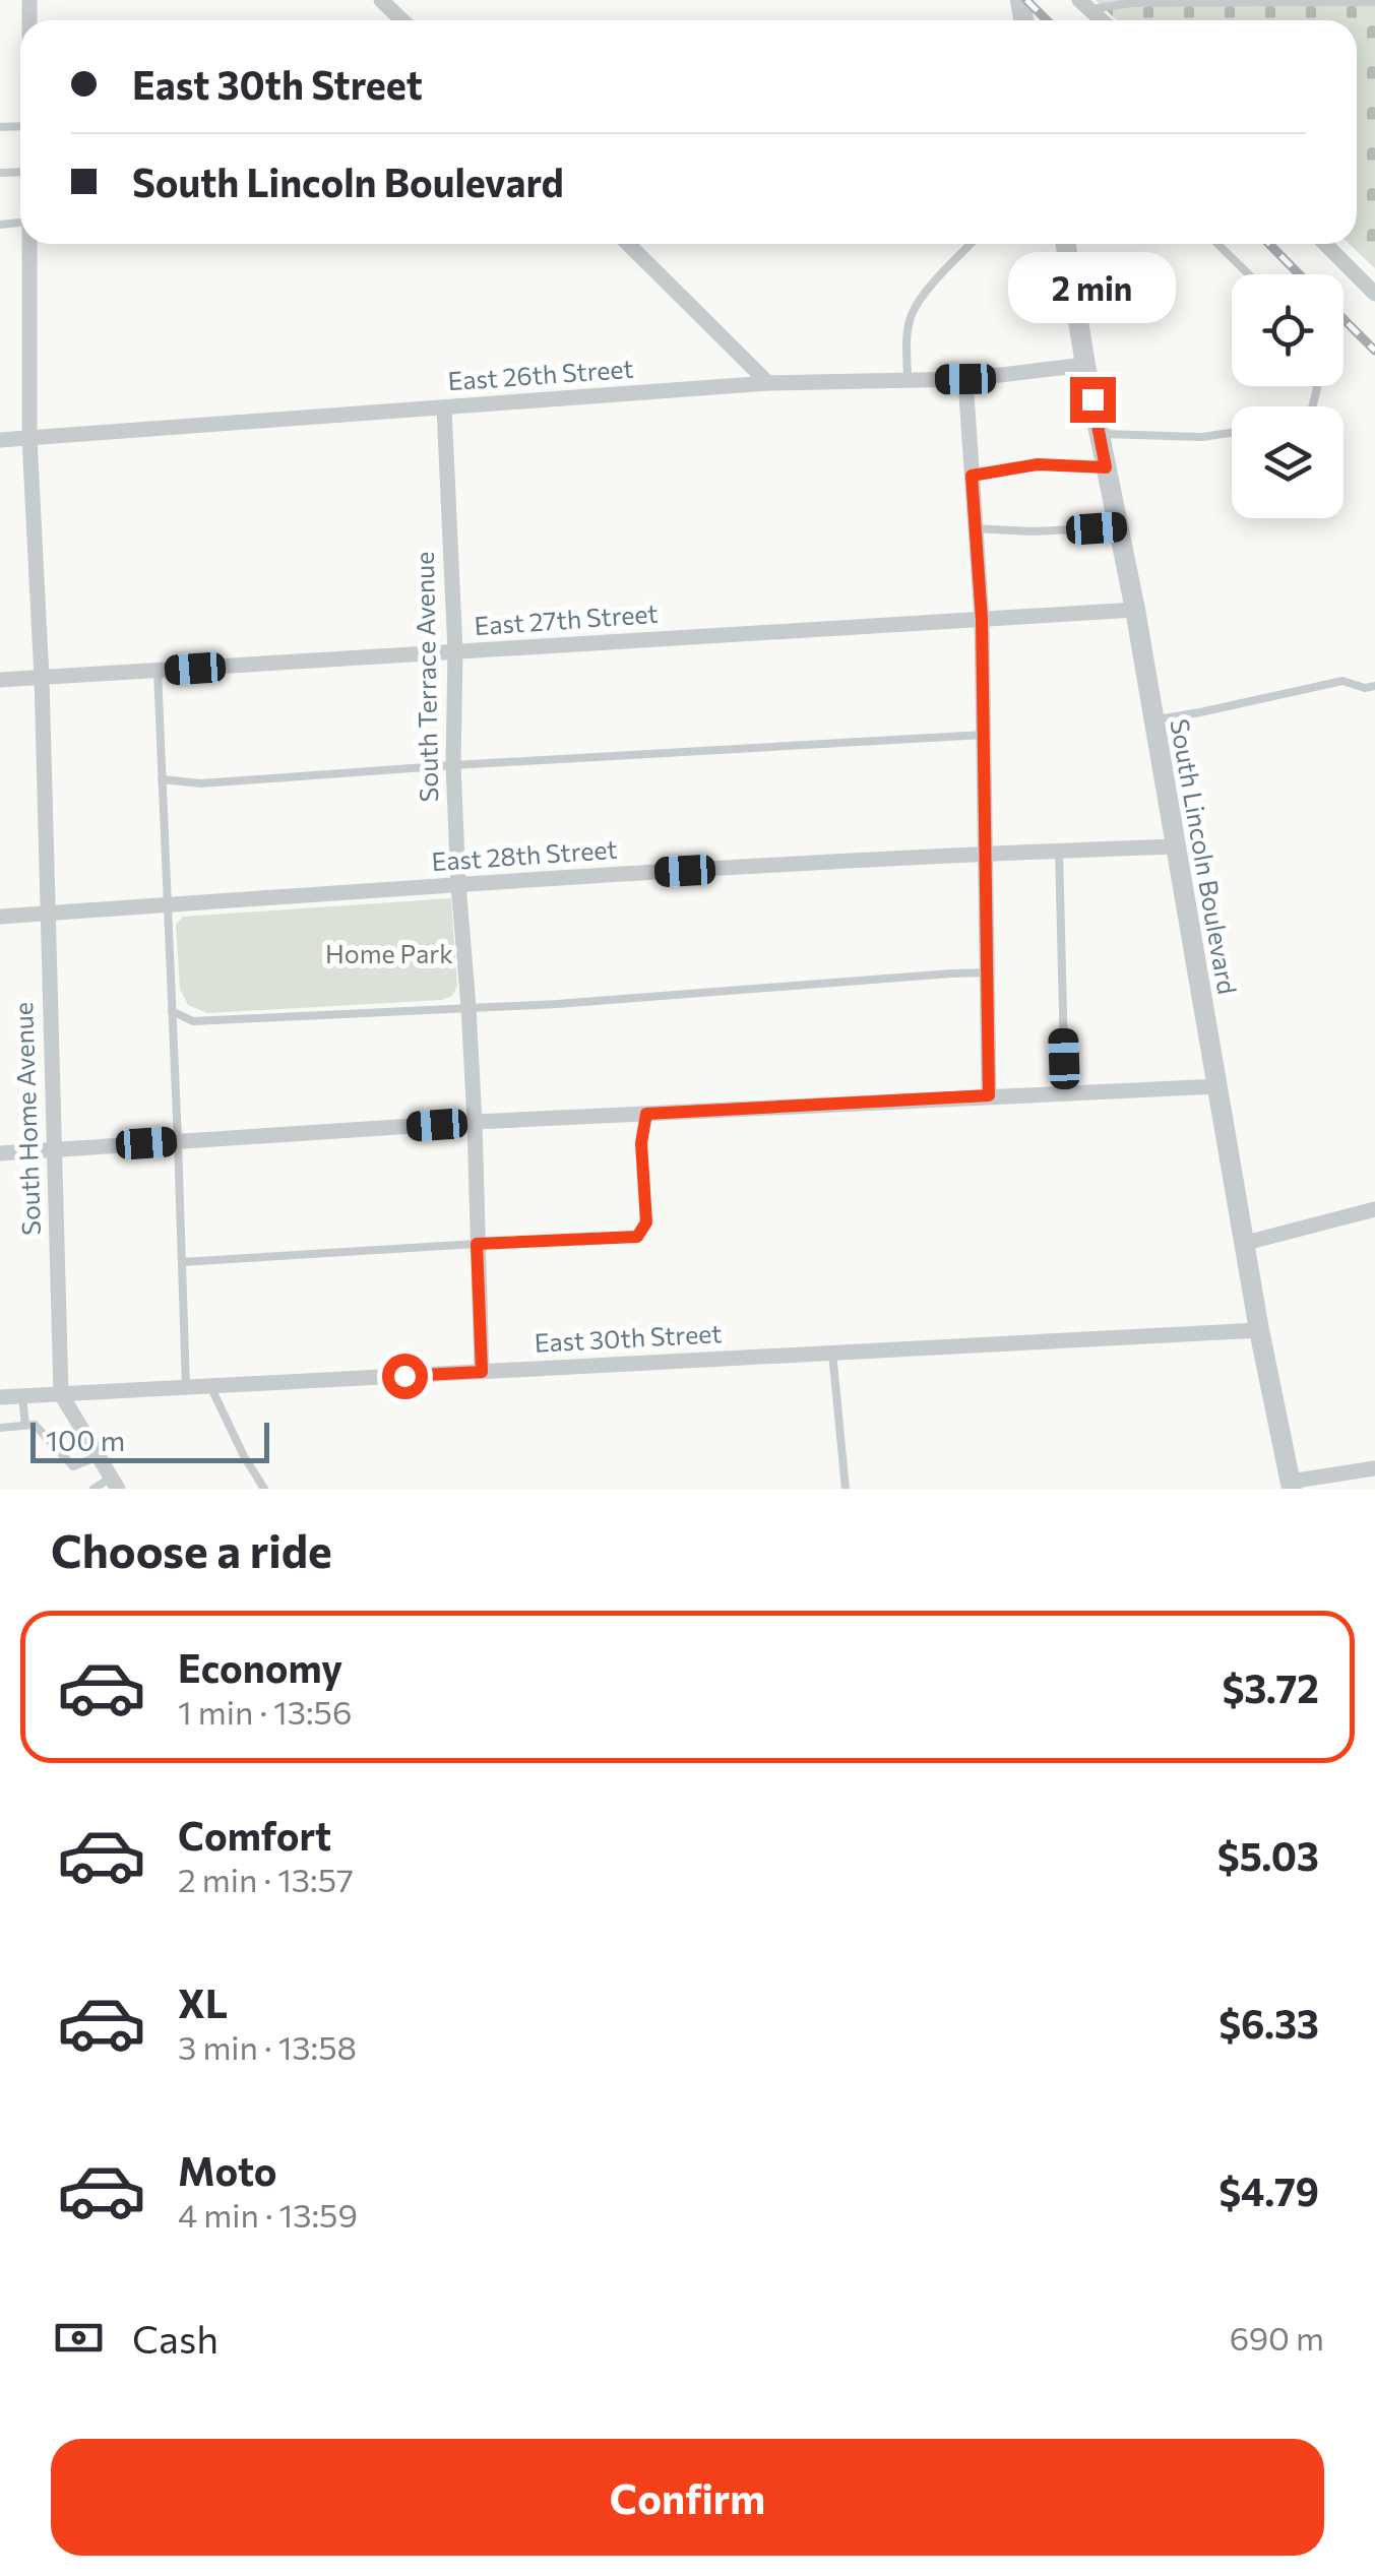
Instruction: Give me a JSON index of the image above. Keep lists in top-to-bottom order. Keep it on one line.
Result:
{"streets":{"street":["East 26th Street","East 27th Street","South Terrace Avenue","East 28th Street","South Lincoln Boulevard","South Home Avenue","East 30th Street"]},"crossings":[["East 26th Street","South Terrace Avenue"],["East 26th Street","South Lincoln Boulevard"],["East 26th Street","South Home Avenue"],["East 27th Street","South Terrace Avenue"],["East 27th Street","South Lincoln Boulevard"],["East 27th Street","South Home Avenue"],["South Terrace Avenue","East 28th Street"],["South Terrace Avenue","East 30th Street"],["East 28th Street","South Lincoln Boulevard"],["East 28th Street","South Home Avenue"],["South Lincoln Boulevard","East 30th Street"],["South Home Avenue","East 30th Street"]],"parks":["Home Park"],"scale_bar":"100 m","page":{"banner":["East 30th Street","South Lincoln Boulevard"],"bubble":"2 min","scale":"100 m","heading":"Choose a ride","list":[{"name":"Economy","note":"1 min · 13:56","value":"$3.72"},{"name":"Comfort","note":"2 min · 13:57","value":"$5.03"},{"name":"XL","note":"3 min · 13:58","value":"$6.33"},{"name":"Moto","note":"4 min · 13:59","value":"$4.79"}],"pay":["Cash","690 m"],"buttons":"Confirm"}}
